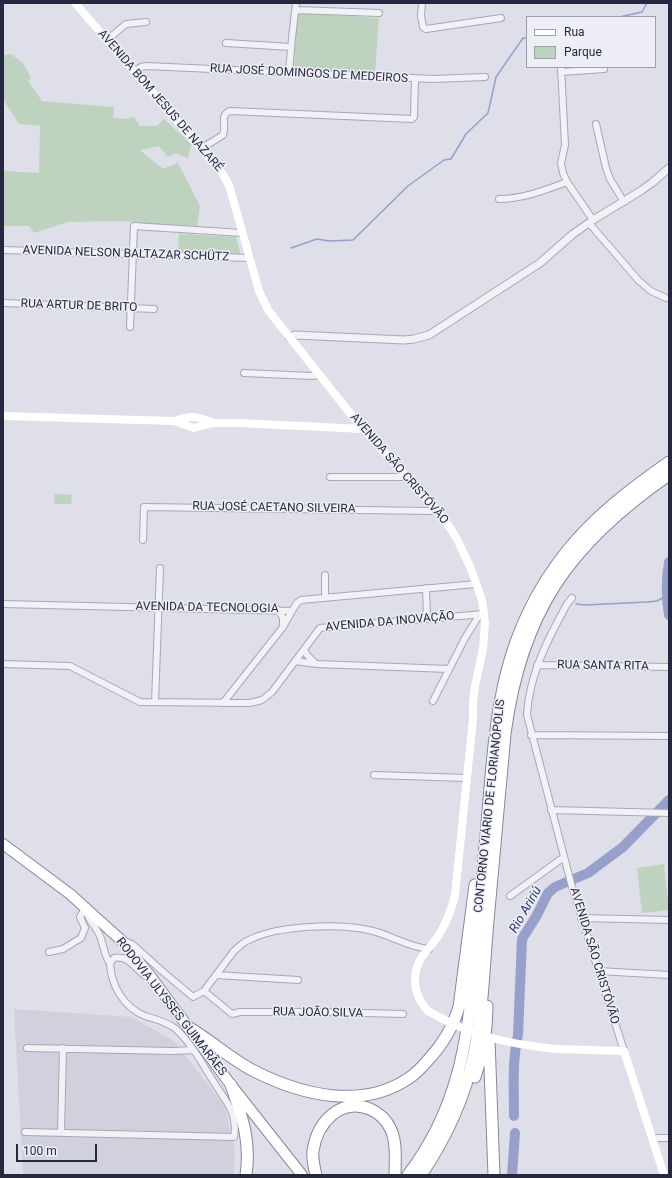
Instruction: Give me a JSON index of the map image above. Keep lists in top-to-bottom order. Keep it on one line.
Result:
{"streets":{"highway":["CONTORNO VIÁRIO DE FLORIANÓPOLIS","RODOVIA ULYSSES GUIMARÃES"],"main road":["AVENIDA BOM JESUS DE NAZARÉ","AVENIDA SÃO CRISTÓVÃO"],"street":["RUA JOSÉ DOMINGOS DE MEDEIROS","AVENIDA NELSON BALTAZAR SCHÜTZ","RUA ARTUR DE BRITO","RUA JOSÉ CAETANO SILVEIRA","AVENIDA DA TECNOLOGIA","AVENIDA DA INOVAÇÃO","RUA SANTA RITA","RUA JOÃO SILVA"]},"crossings":[["RUA JOSÉ DOMINGOS DE MEDEIROS","AVENIDA BOM JESUS DE NAZARÉ"],["AVENIDA BOM JESUS DE NAZARÉ","AVENIDA NELSON BALTAZAR SCHÜTZ"],["AVENIDA BOM JESUS DE NAZARÉ","AVENIDA SÃO CRISTÓVÃO"],["AVENIDA SÃO CRISTÓVÃO","RUA JOSÉ CAETANO SILVEIRA"],["AVENIDA SÃO CRISTÓVÃO","AVENIDA DA TECNOLOGIA"],["AVENIDA SÃO CRISTÓVÃO","AVENIDA DA INOVAÇÃO"],["AVENIDA SÃO CRISTÓVÃO","RUA SANTA RITA"]],"water":["Rio Aririú"],"legend":["Rua","Parque"],"scale_bar":"100 m"}
